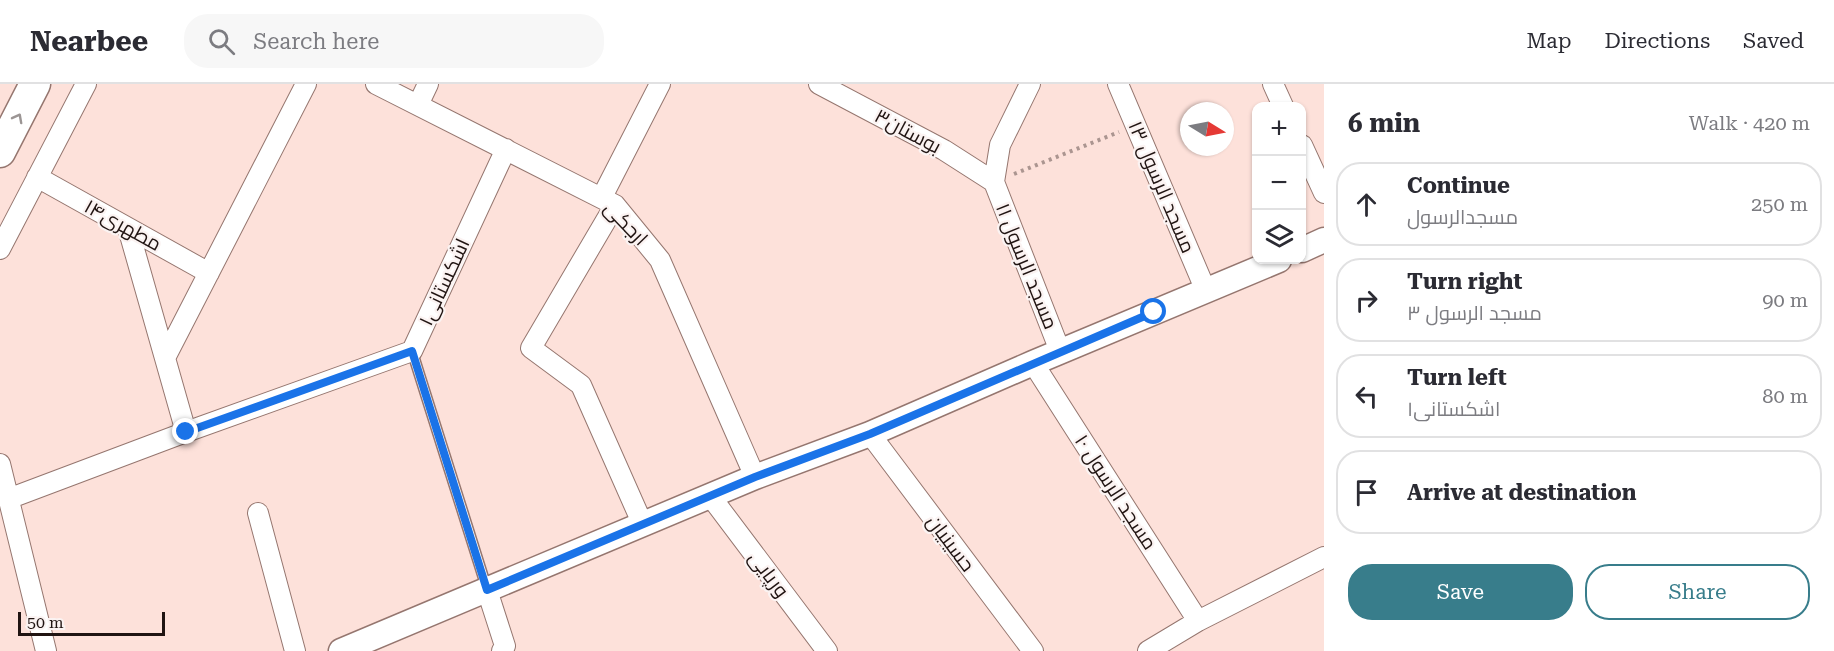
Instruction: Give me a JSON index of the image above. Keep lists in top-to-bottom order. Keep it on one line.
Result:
{"streets":{"street":["بوستان۳","مسجد الرسول ۱۳","ارجکی","مطهری۱۴","مسجد الرسول ۱۱","اشکستانی۱","مسجد الرسول ۱۰","حسینیان","ورپایی"]},"crossings":[["بوستان۳","مسجد الرسول ۱۱"],["ارجکی","اشکستانی۱"]],"scale_bar":"50 m","north":"right","page":{"header":"Nearbee","search":"Search here","nav":["Map","Directions","Saved"],"heading":["6 min","Walk · 420 m"],"map_buttons":["+","−"],"list":[["Continue","مسجدالرسول","250 m"],["Turn right","مسجد الرسول ۳","90 m"],["Turn left","اشکستانی۱","80 m"],"Arrive at destination"],"buttons":["Save","Share"],"scale":"50 m"}}
